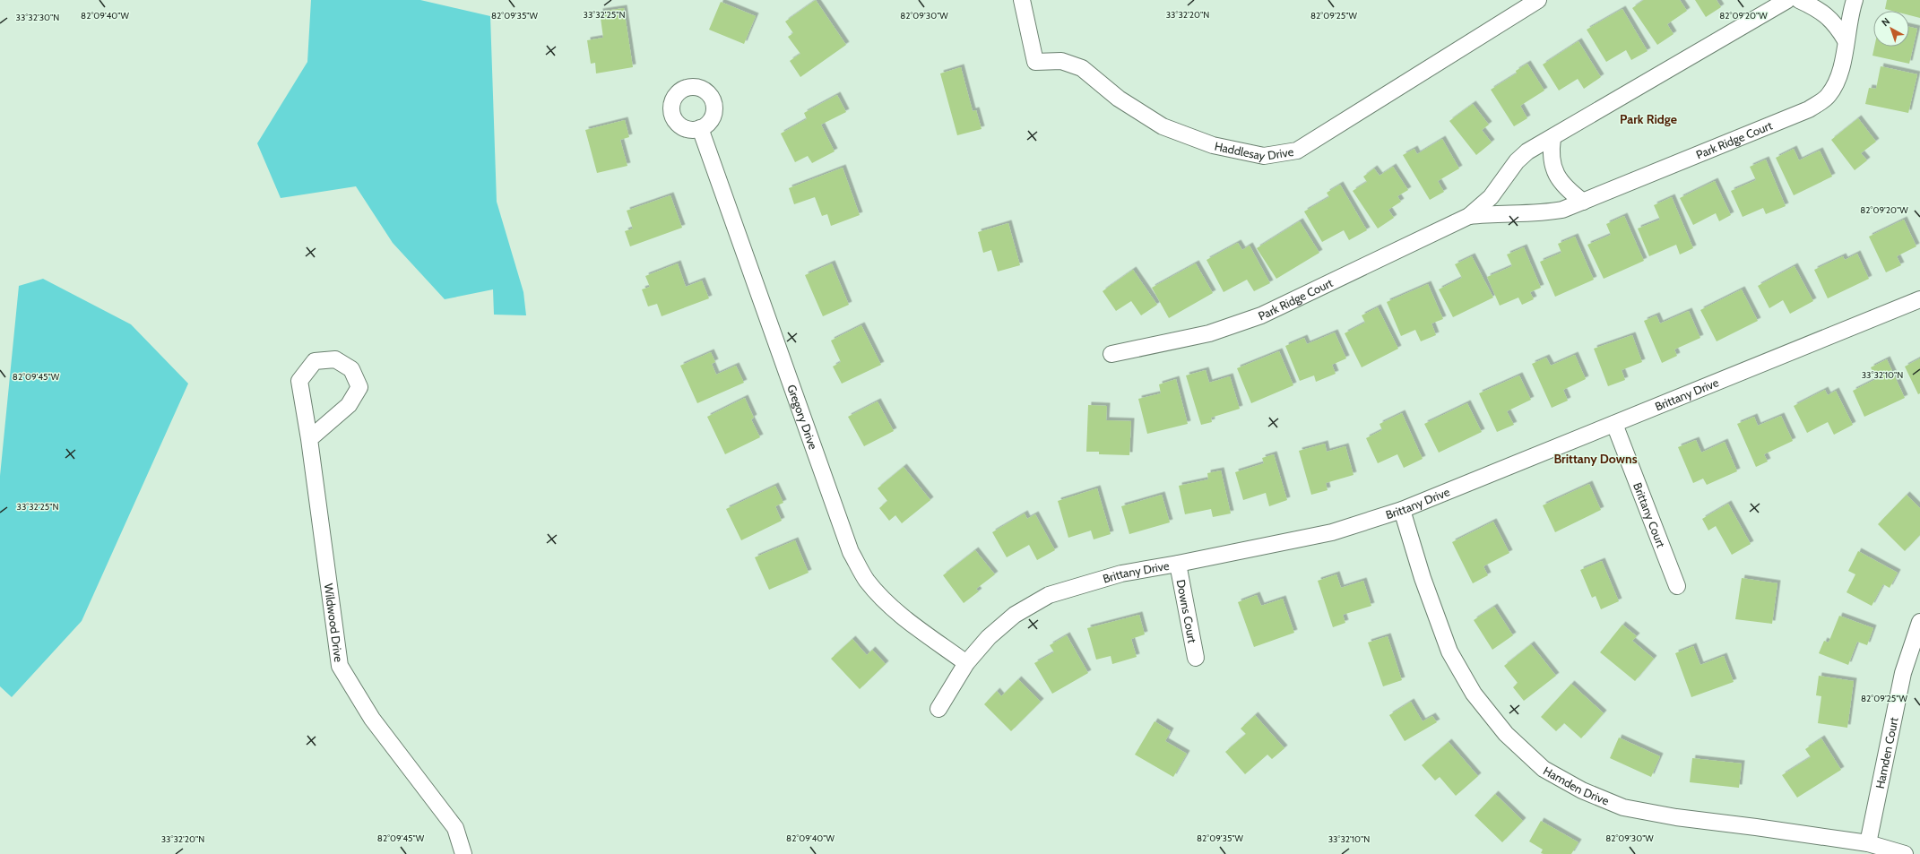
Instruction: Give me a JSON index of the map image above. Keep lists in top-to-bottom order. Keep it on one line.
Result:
{"streets":{"street":["Park Ridge Court","Haddlesay Drive","Brittany Drive","Gregory Drive","Brittany Court","Downs Court","Wildwood Drive","Hamden Court","Hamden Drive"]},"crossings":[["Brittany Drive","Gregory Drive"],["Brittany Drive","Brittany Court"],["Brittany Drive","Downs Court"],["Brittany Drive","Hamden Drive"],["Hamden Court","Hamden Drive"]],"districts":["Park Ridge","Brittany Downs"],"north":"top left","coordinates":["33°32'25\"N","33°32'20\"N","82°09'40\"W","82°09'35\"W","82°09'30\"W","82°09'25\"W","82°09'20\"W","33°32'30\"N","33°32'10\"N","82°09'45\"W"]}
